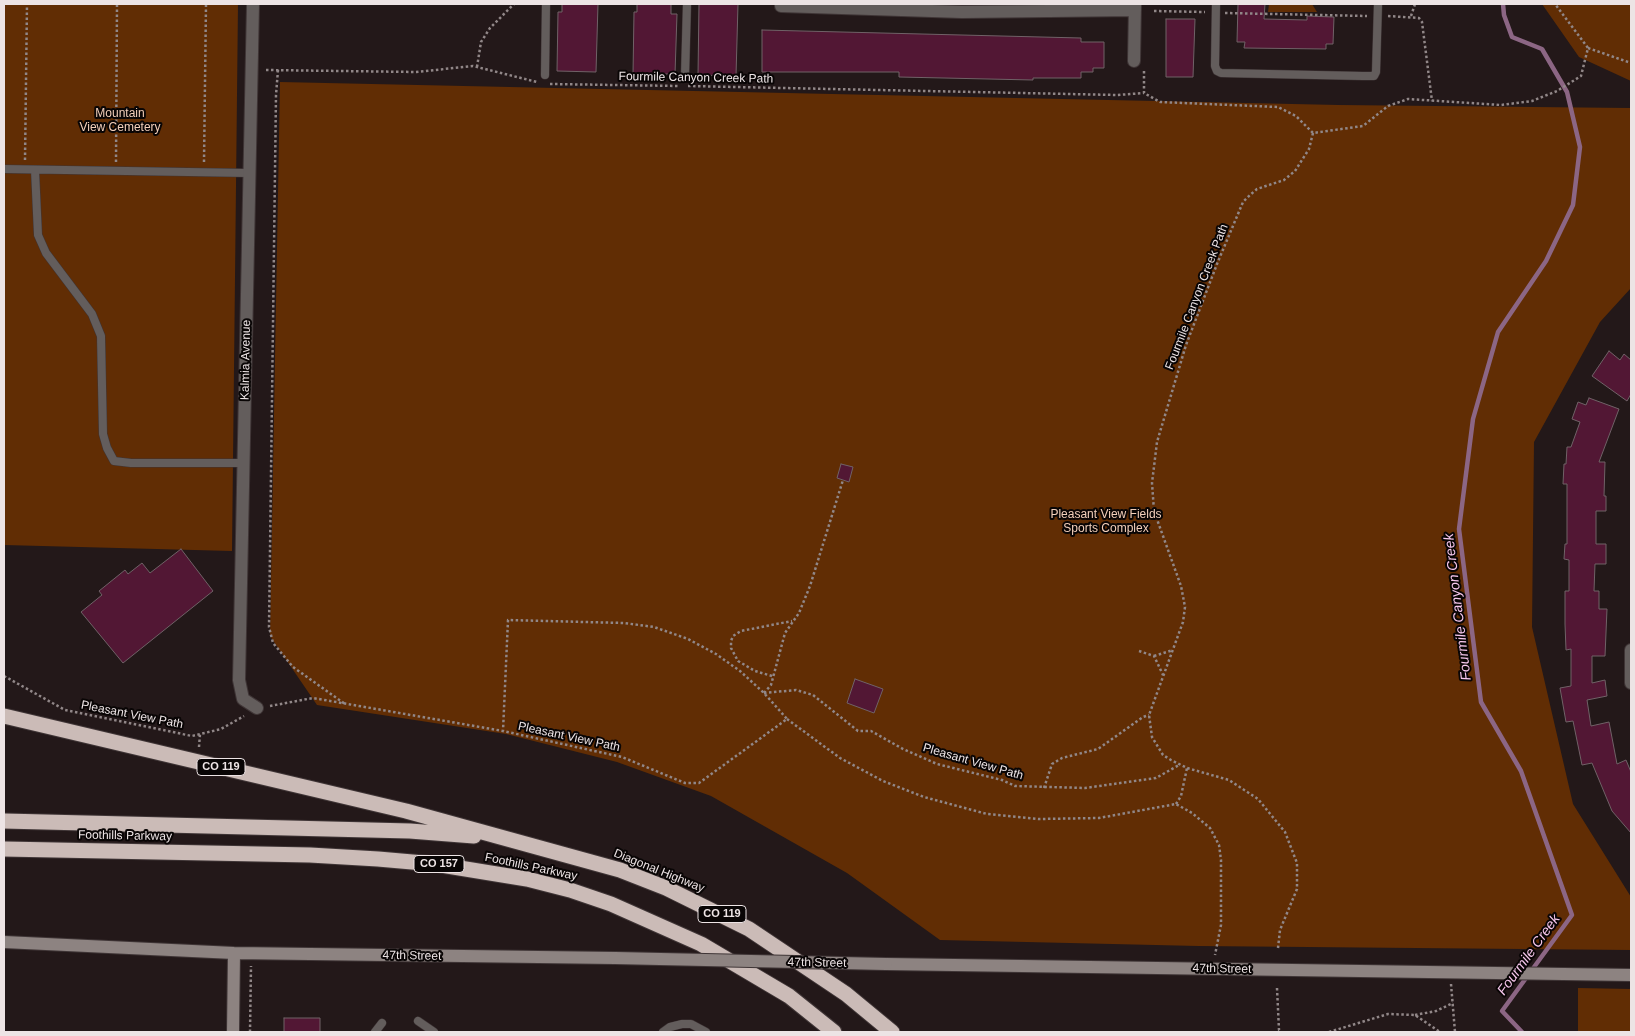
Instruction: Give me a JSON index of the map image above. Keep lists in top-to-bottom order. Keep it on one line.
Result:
{"streets":{"highway":["CO 119","Foothills Parkway","CO 157","Diagonal Highway"],"street":["Kalmia Avenue","47th Street"],"path":["Fourmile Canyon Creek Path","Pleasant View Path"]},"crossings":[["Fourmile Canyon Creek Path","Pleasant View Path"],["Kalmia Avenue","Pleasant View Path"],["CO 119","Foothills Parkway"],["CO 119","Diagonal Highway"],["Foothills Parkway","Diagonal Highway"]],"water":["Fourmile Canyon Creek","Fourmile Creek"],"parks":["Mountain View Cemetery","Pleasant View Fields Sports Complex"]}
